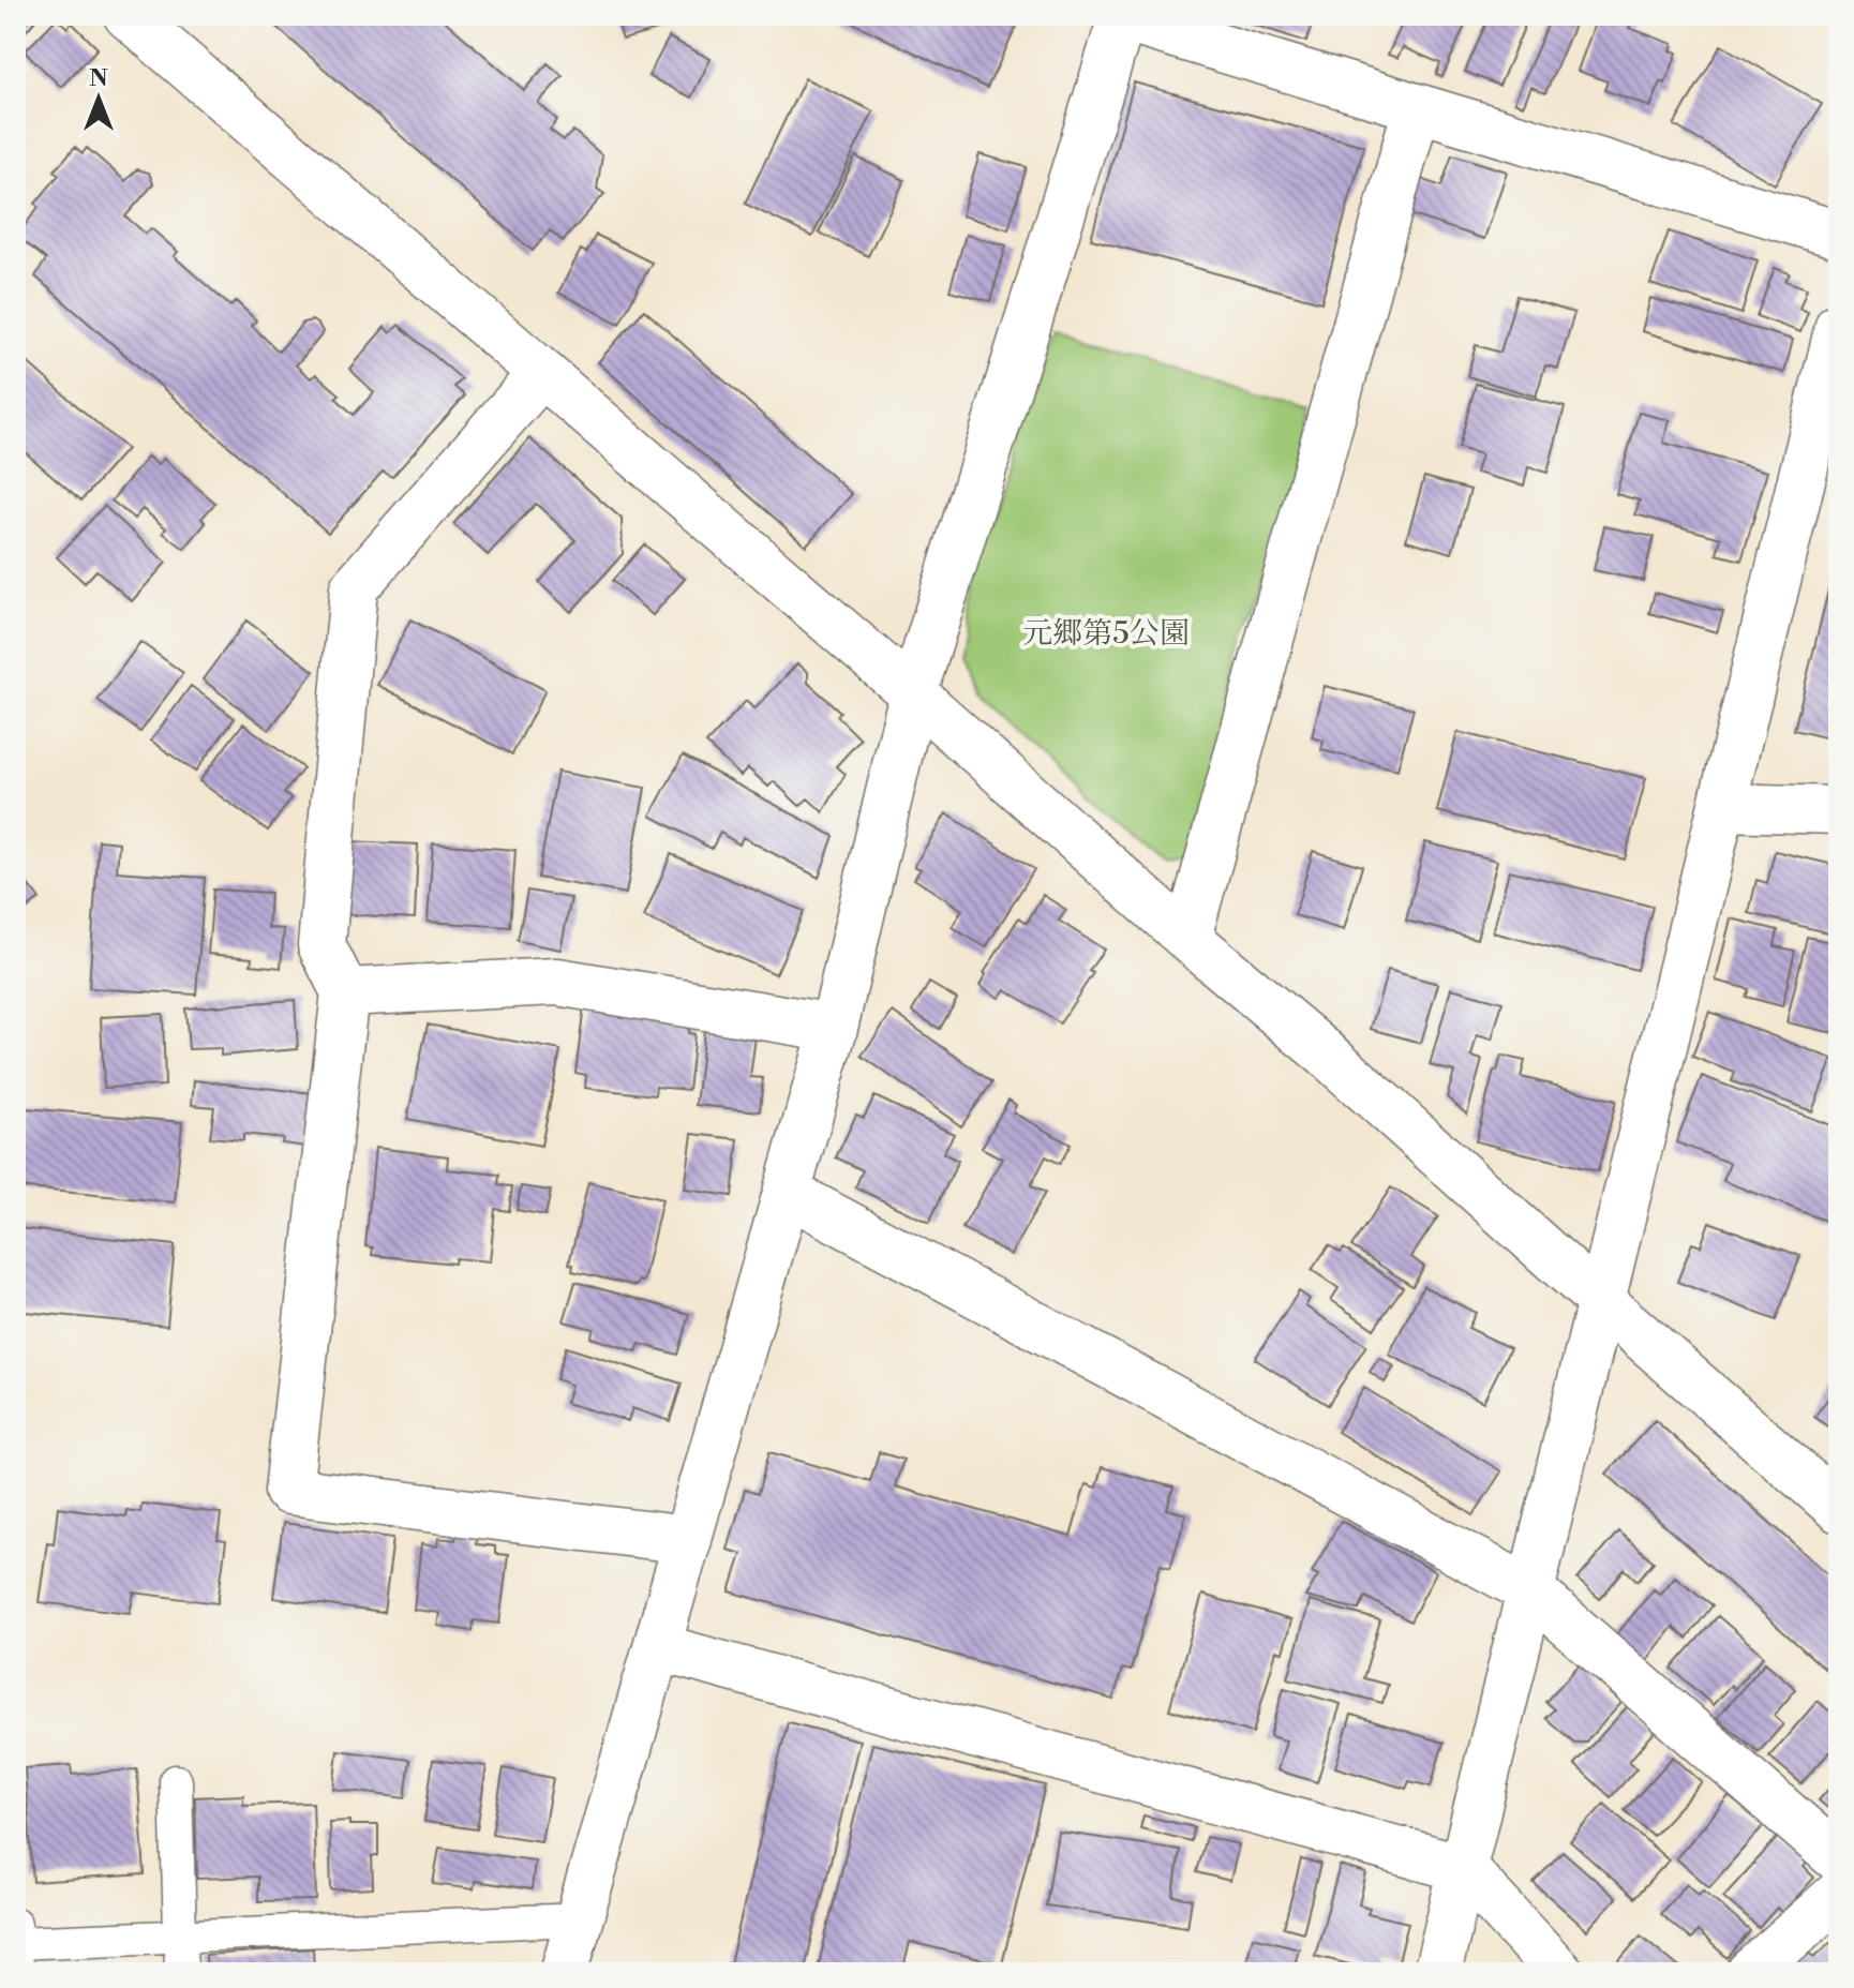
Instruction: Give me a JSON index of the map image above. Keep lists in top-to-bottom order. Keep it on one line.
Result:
{"parks":["元郷第5公園"],"north":"top"}
